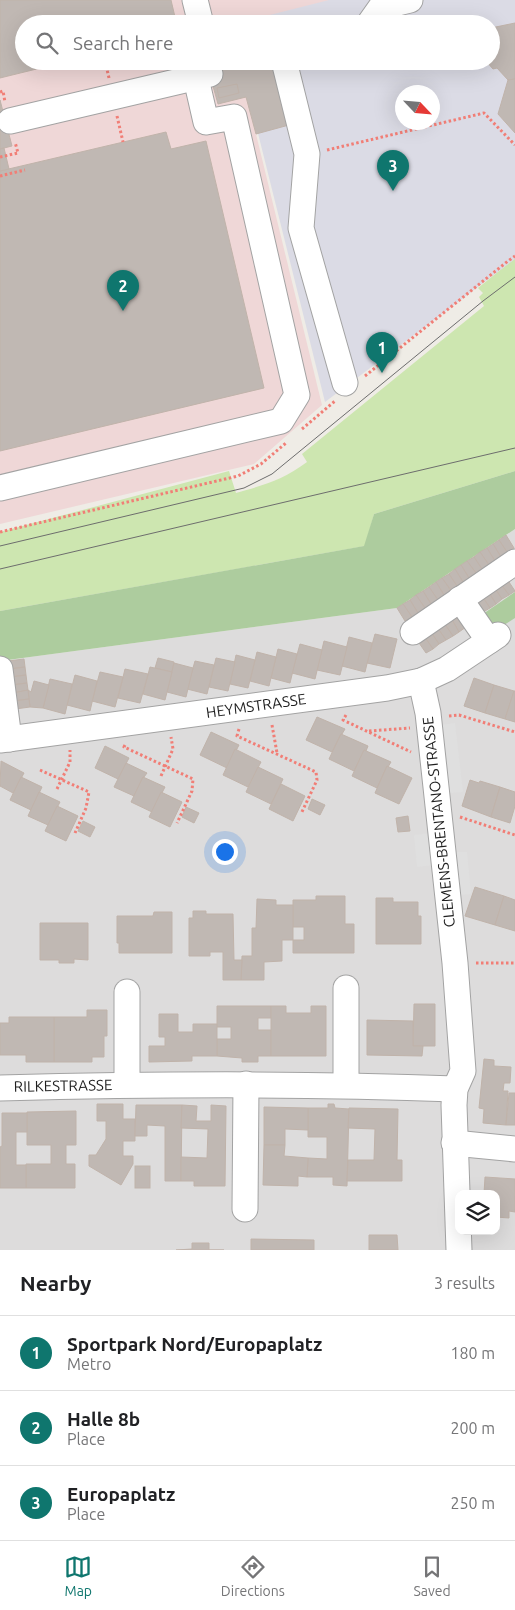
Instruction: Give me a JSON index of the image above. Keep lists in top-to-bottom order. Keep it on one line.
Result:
{"streets":{"street":["HEYMSTRASSE","CLEMENS-BRENTANO-STRASSE","RILKESTRASSE"]},"crossings":[["HEYMSTRASSE","CLEMENS-BRENTANO-STRASSE"],["CLEMENS-BRENTANO-STRASSE","RILKESTRASSE"]],"north":"bottom right","page":{"search":"Search here","pins":["3","2","1"],"heading":["Nearby","3 results"],"list":[{"mark":"1","name":"Sportpark Nord/Europaplatz","note":"Metro","value":"180 m"},{"mark":"2","name":"Halle 8b","note":"Place","value":"200 m"},{"mark":"3","name":"Europaplatz","note":"Place","value":"250 m"}],"nav":["Map","Directions","Saved"]}}
